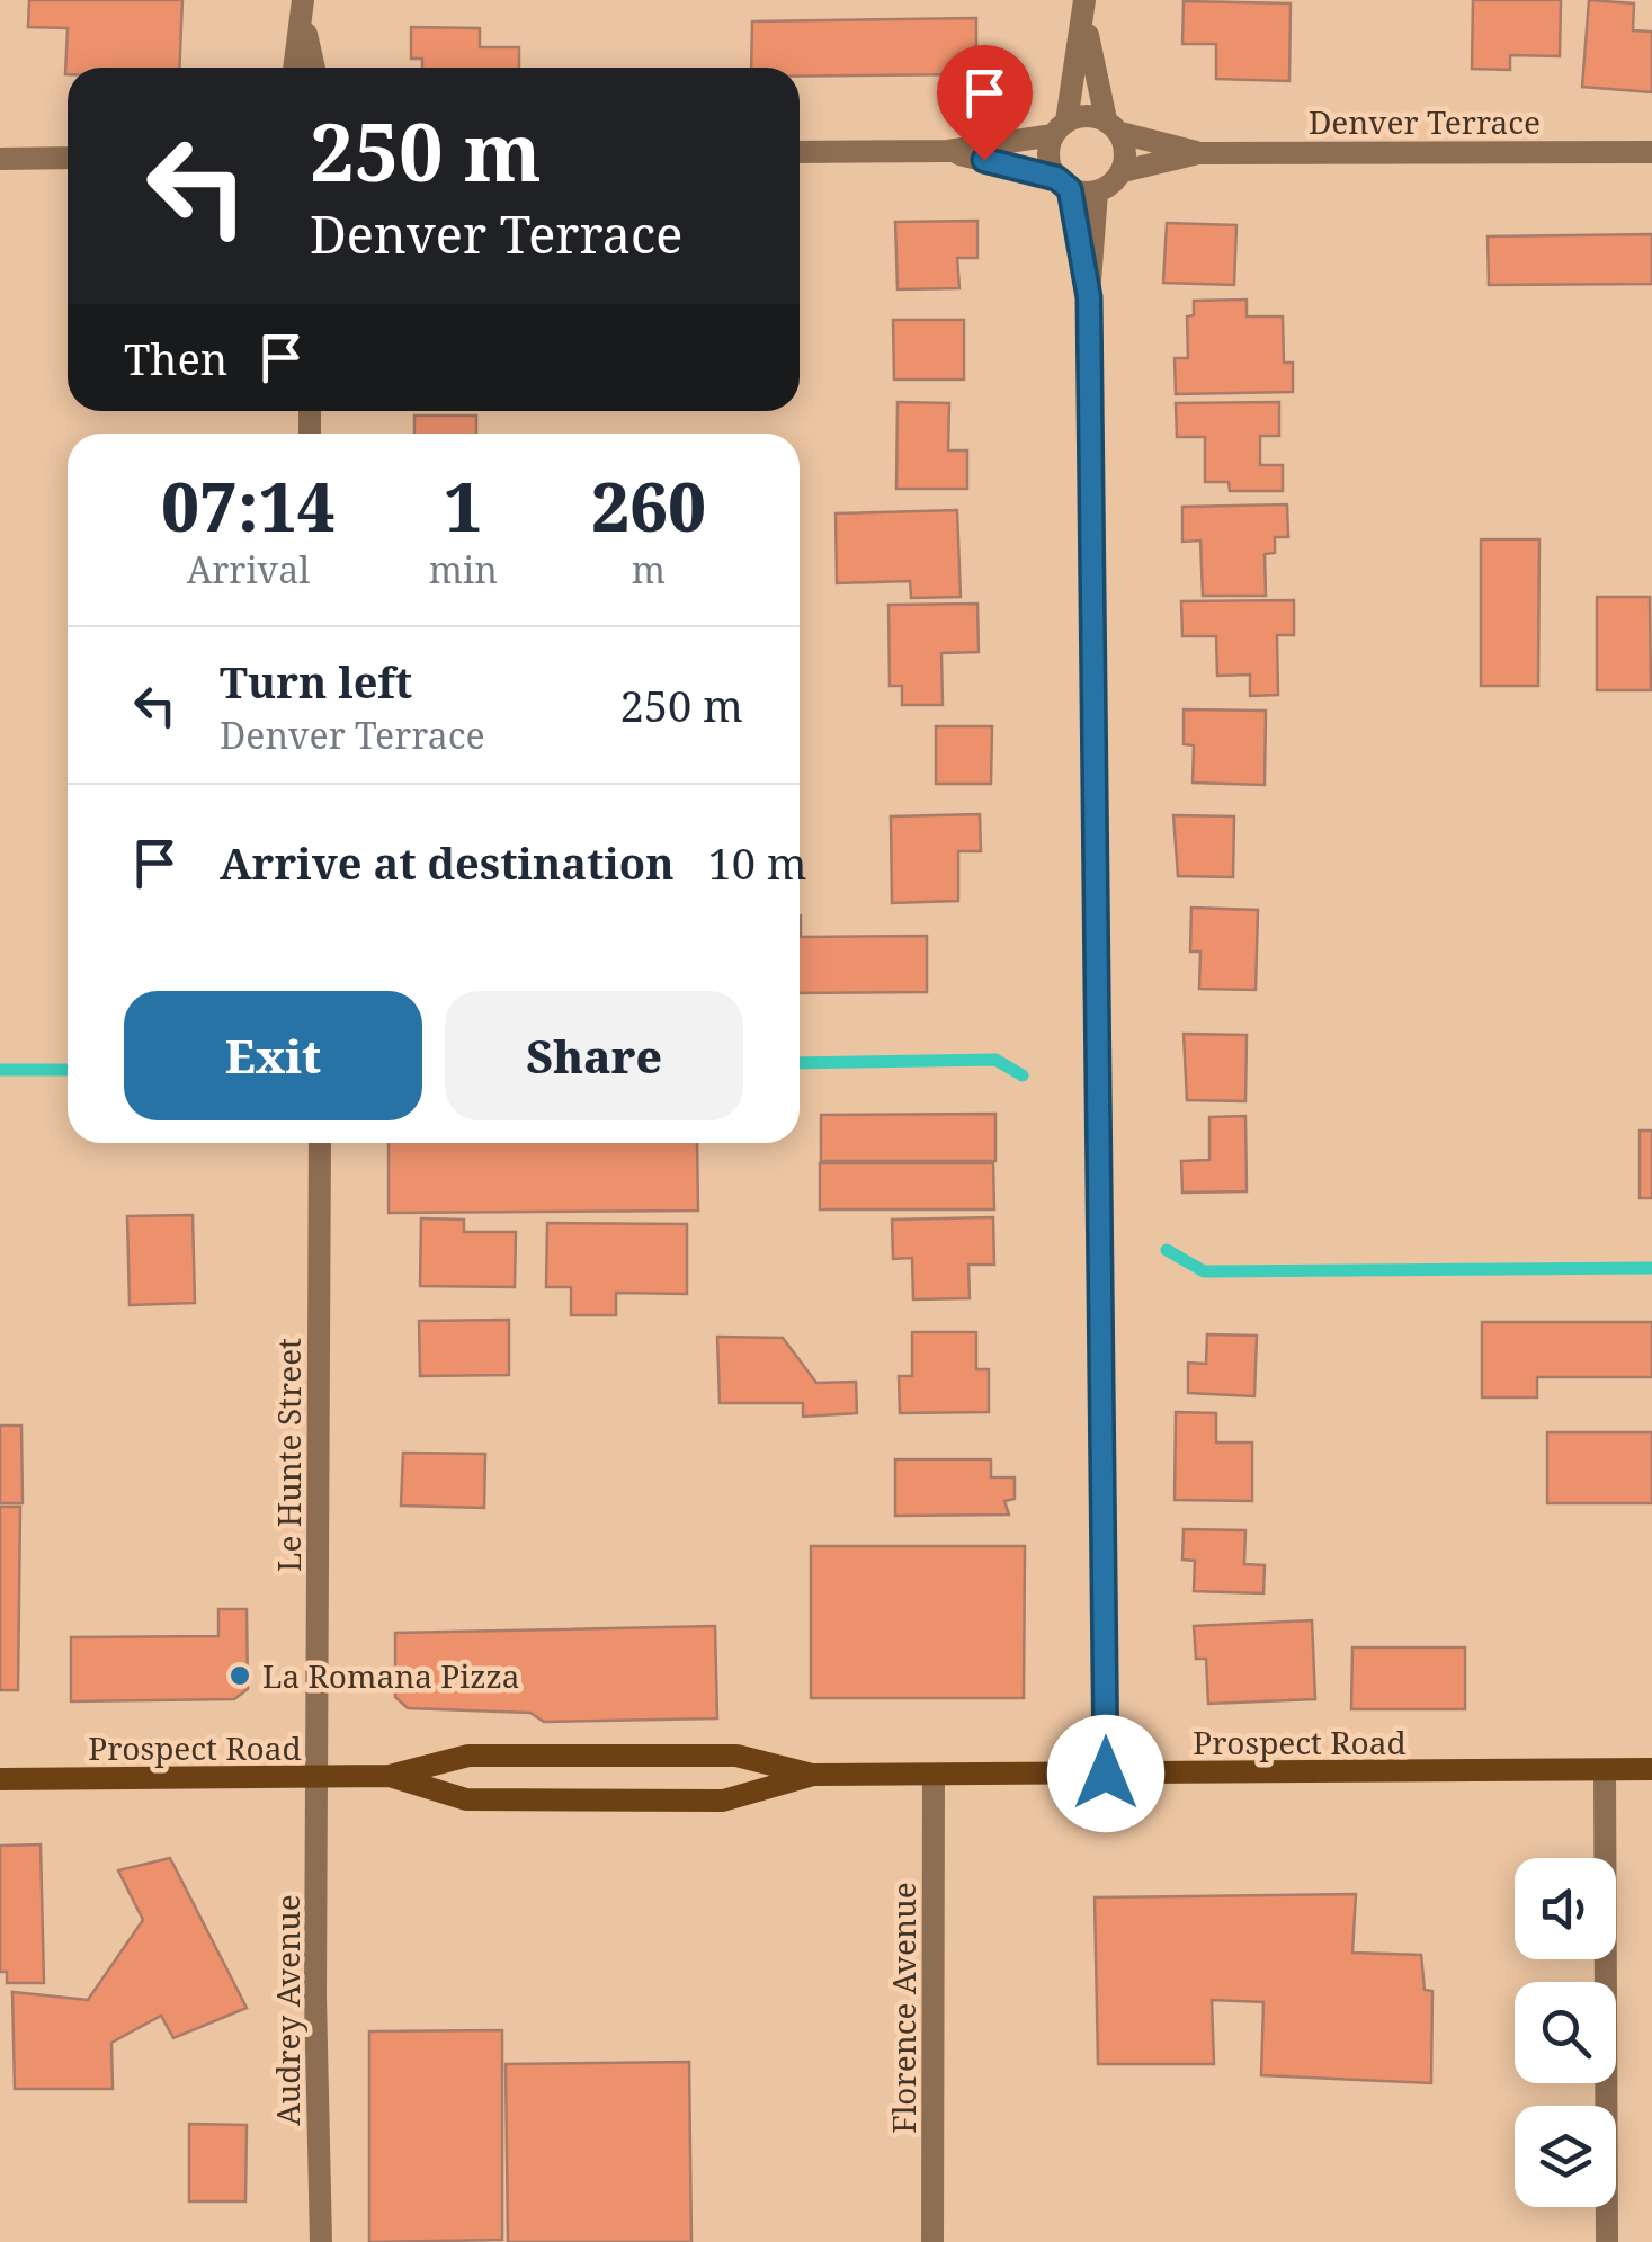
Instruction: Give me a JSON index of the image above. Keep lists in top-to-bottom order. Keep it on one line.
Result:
{"streets":{"main road":["Prospect Road"],"street":["Denver Terrace","Le Hunte Street","Florence Avenue","Audrey Avenue"]},"crossings":[["Le Hunte Street","Prospect Road"],["Le Hunte Street","Audrey Avenue"],["Prospect Road","Florence Avenue"],["Prospect Road","Audrey Avenue"]],"places":["La Romana Pizza"],"page":{"turn":["250 m","Denver Terrace"],"then":"Then","eta":["07:14","Arrival","1","min","260","m"],"list":[{"name":"Turn left","note":"Denver Terrace","value":"250 m"},{"name":"Arrive at destination","value":"10 m"}],"buttons":["Exit","Share"]}}
